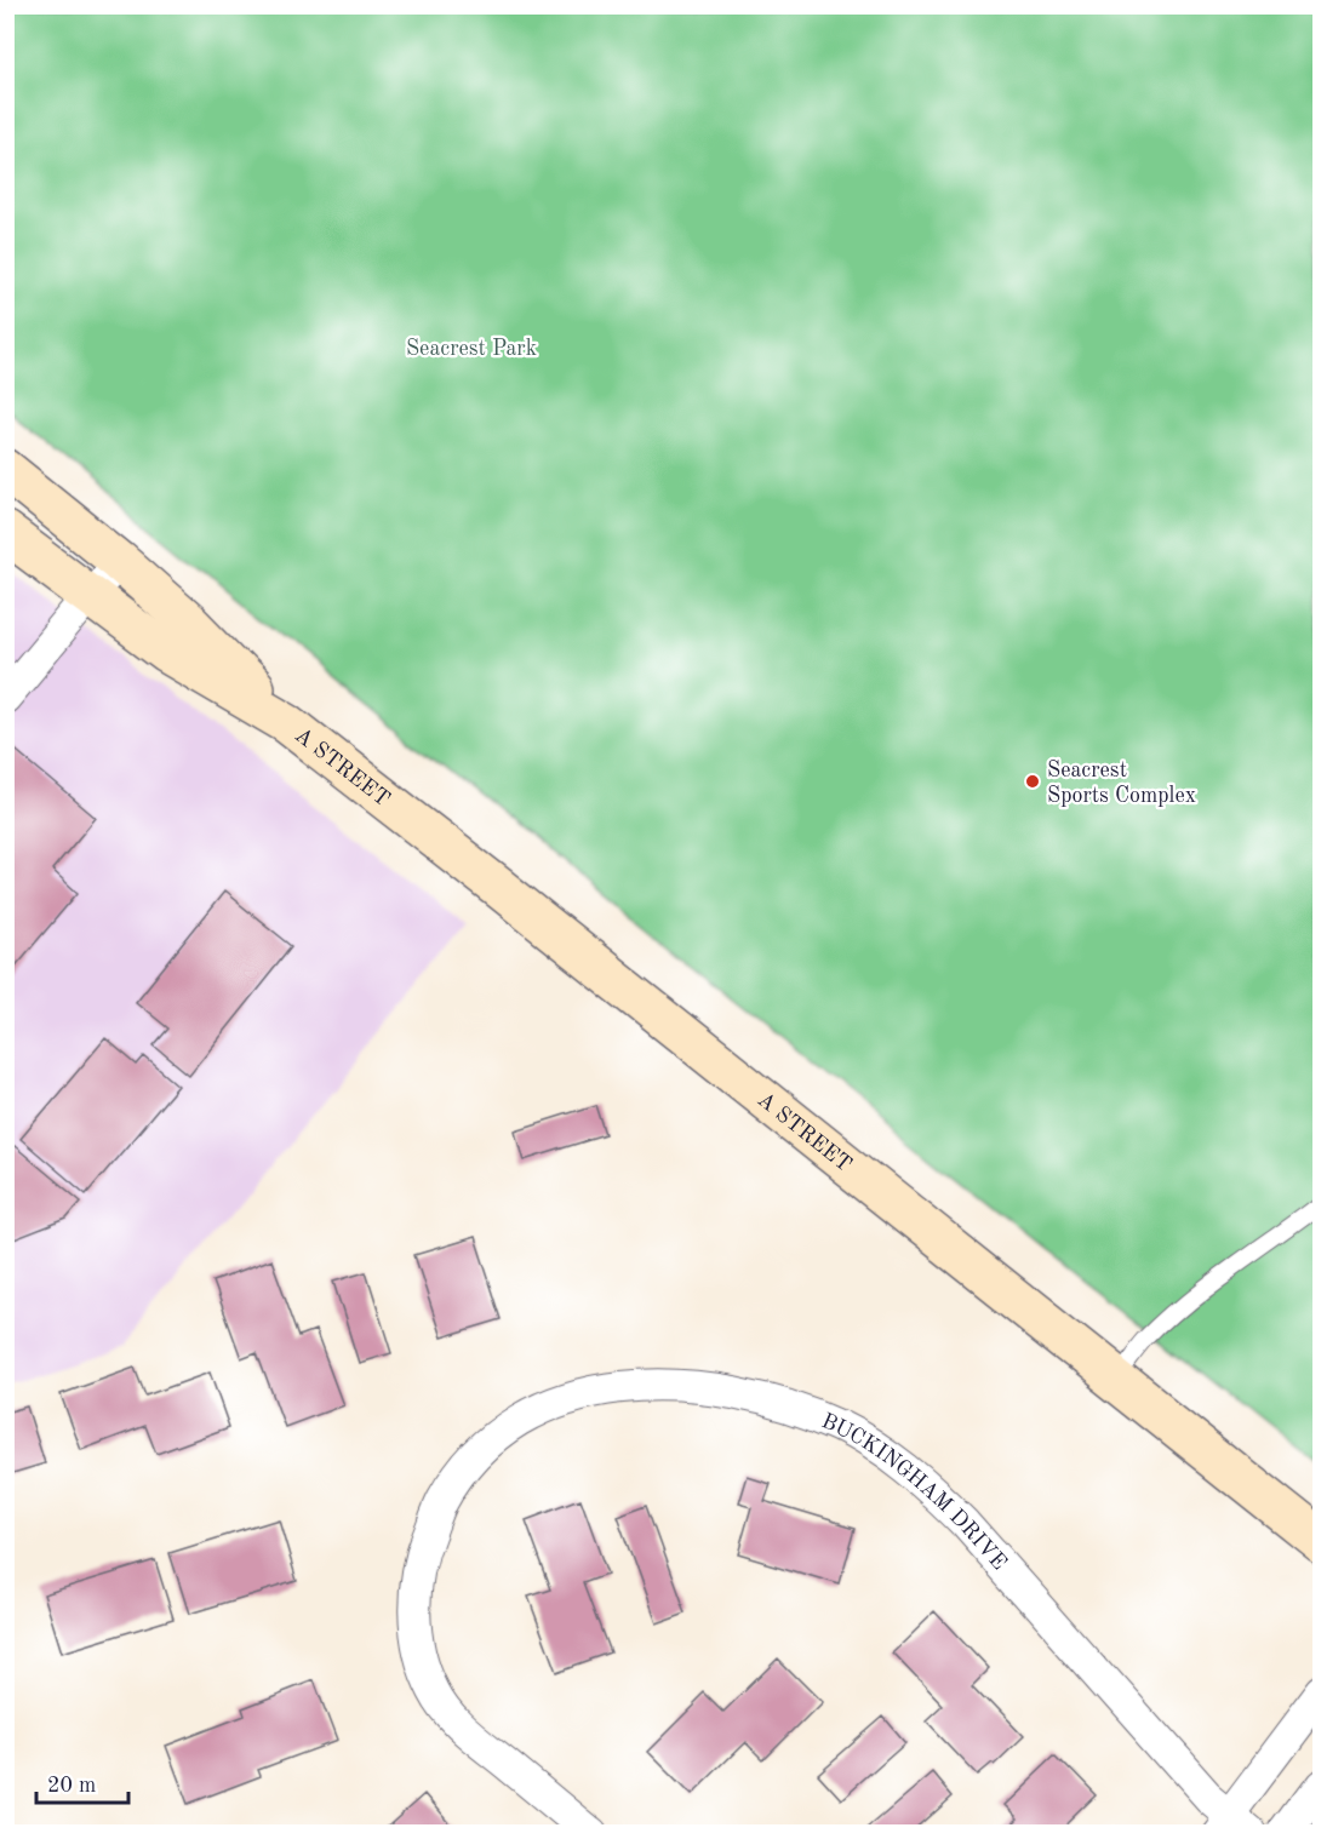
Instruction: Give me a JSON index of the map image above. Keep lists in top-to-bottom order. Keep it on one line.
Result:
{"streets":{"main road":["A STREET"],"street":["BUCKINGHAM DRIVE"]},"parks":["Seacrest Park"],"places":["Seacrest Sports Complex"],"scale_bar":"20 m"}
